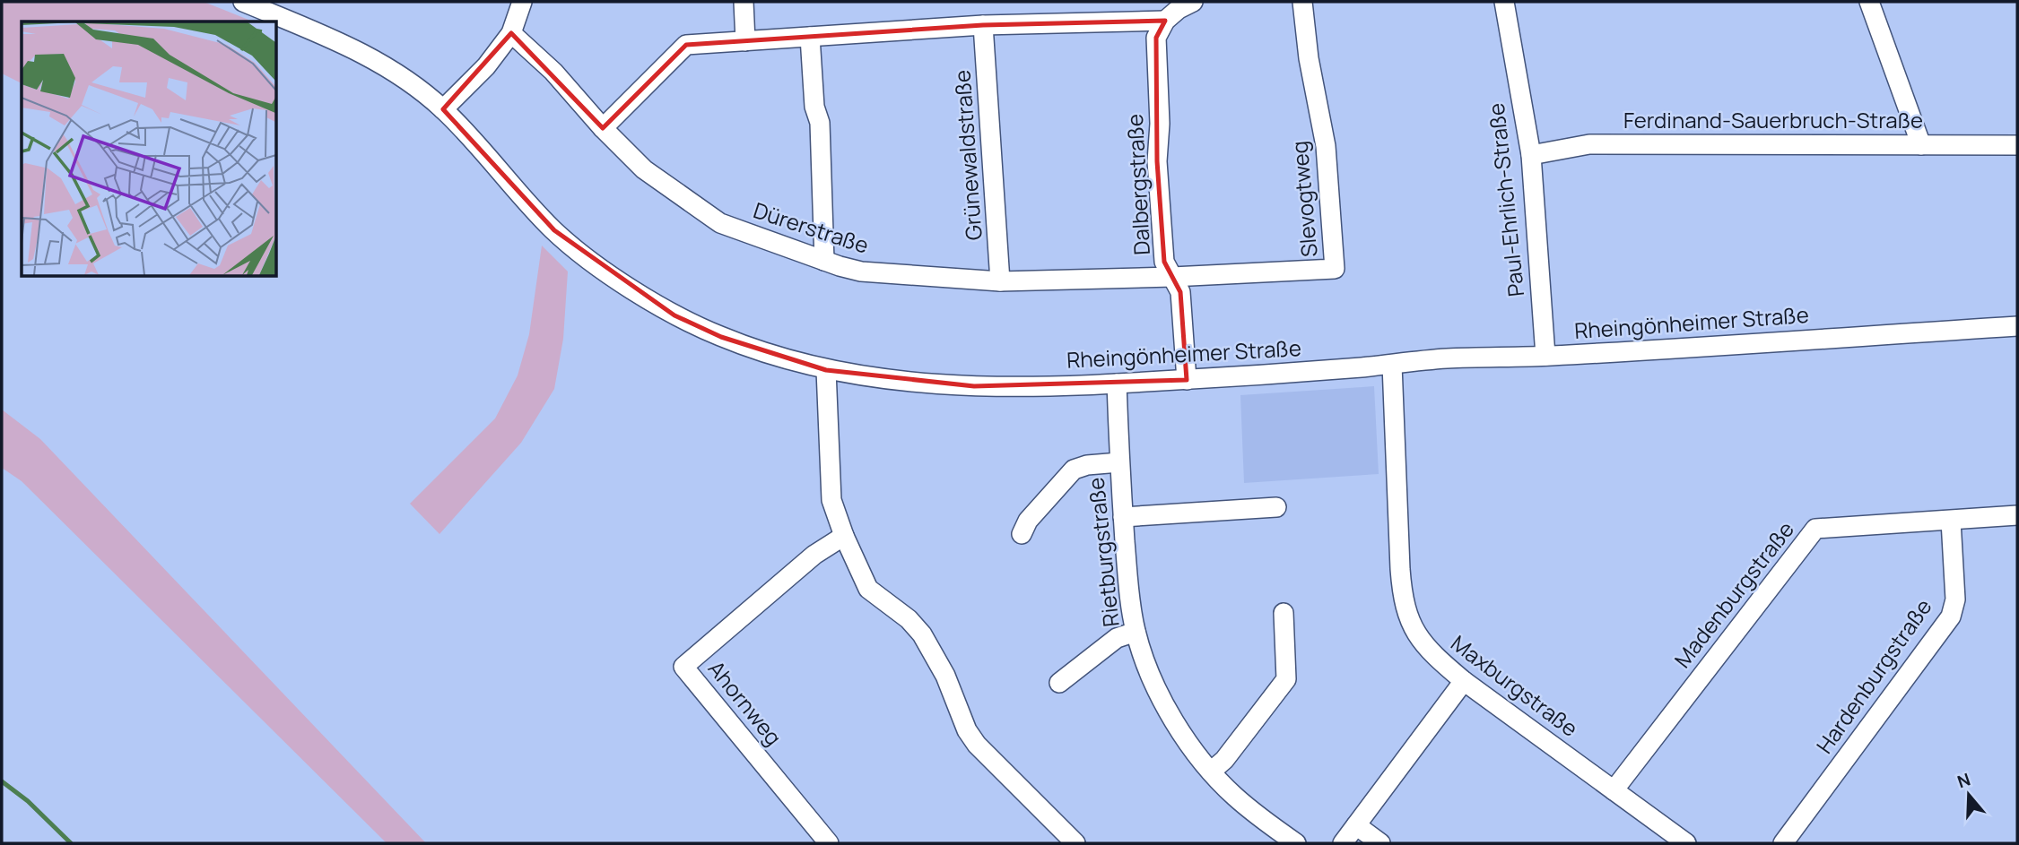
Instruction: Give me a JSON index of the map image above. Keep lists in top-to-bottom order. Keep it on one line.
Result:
{"streets":{"street":["Ferdinand-Sauerbruch-Straße","Grünewaldstraße","Dalbergstraße","Slevogtweg","Paul-Ehrlich-Straße","Dürerstraße","Rheingönheimer Straße","Rietburgstraße","Madenburgstraße","Hardenburgstraße","Maxburgstraße","Ahornweg"]},"crossings":[["Ferdinand-Sauerbruch-Straße","Paul-Ehrlich-Straße"],["Grünewaldstraße","Dürerstraße"],["Dalbergstraße","Slevogtweg"],["Dalbergstraße","Dürerstraße"],["Dalbergstraße","Rheingönheimer Straße"],["Slevogtweg","Dürerstraße"],["Paul-Ehrlich-Straße","Rheingönheimer Straße"],["Rheingönheimer Straße","Rietburgstraße"],["Rheingönheimer Straße","Maxburgstraße"],["Madenburgstraße","Hardenburgstraße"],["Madenburgstraße","Maxburgstraße"]],"north":"top"}
